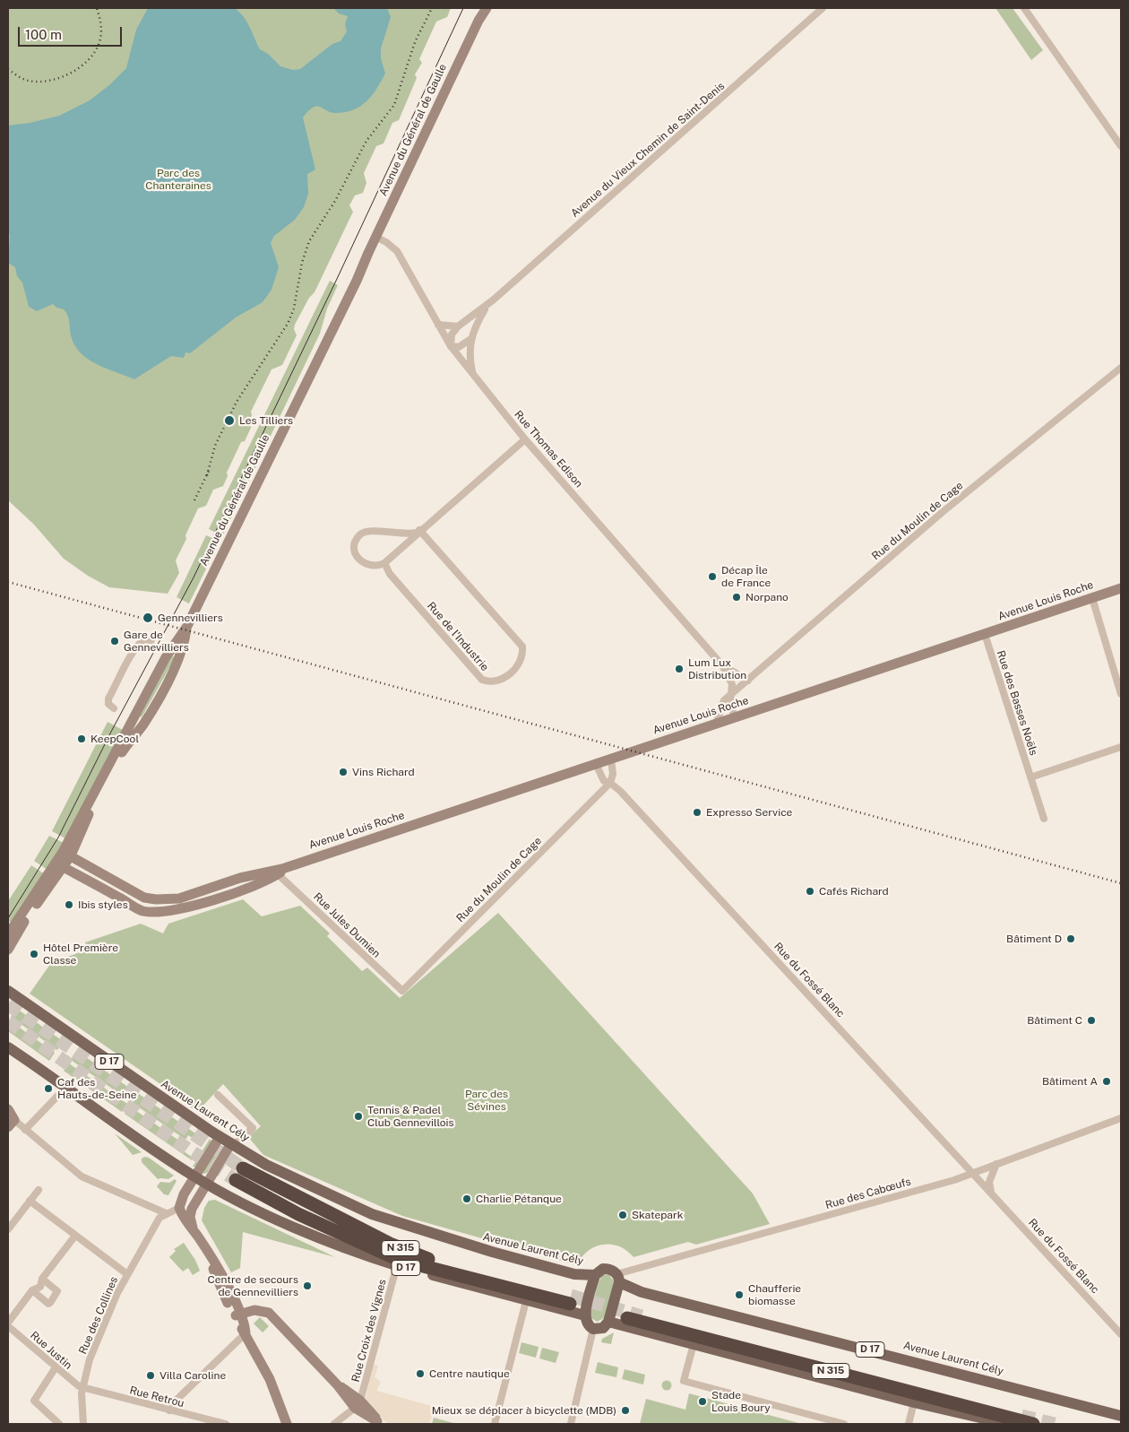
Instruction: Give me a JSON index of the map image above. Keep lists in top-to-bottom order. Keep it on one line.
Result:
{"streets":{"highway":["N 315"],"main road":["Avenue du Général de Gaulle","Avenue Louis Roche","D 17","Avenue Laurent Cély"],"street":["Avenue du Vieux Chemin de Saint-Denis","Rue Thomas Edison","Rue du Moulin de Cage","Rue de l'Industrie","Rue des Basses Noëls","Rue Jules Dumien","Rue du Fossé Blanc","Rue des Cabœufs","Rue des Collines","Rue Croix des Vignes","Rue Justin","Rue Retrou"]},"crossings":[["Avenue du Général de Gaulle","Rue Thomas Edison"],["Avenue du Général de Gaulle","Avenue Louis Roche"],["Avenue du Vieux Chemin de Saint-Denis","Rue Thomas Edison"],["Rue Thomas Edison","Rue du Moulin de Cage"],["Rue du Moulin de Cage","Avenue Louis Roche"],["Rue du Moulin de Cage","Rue Jules Dumien"],["Rue du Moulin de Cage","Rue du Fossé Blanc"],["Avenue Louis Roche","Rue des Basses Noëls"],["Avenue Louis Roche","Rue Jules Dumien"],["Avenue Louis Roche","Rue du Fossé Blanc"],["Rue du Fossé Blanc","Rue des Cabœufs"],["D 17","Rue Croix des Vignes"],["Avenue Laurent Cély","Rue des Cabœufs"],["Rue des Collines","Rue Justin"],["Rue des Collines","Rue Retrou"],["Rue Justin","Rue Retrou"]],"parks":["Parc des Chanteraines","Parc des Sévines"],"places":["Les Tilliers","Décap Île de France","Norpano","Gennevilliers","Gare de Gennevilliers","Lum Lux Distribution","KeepCool","Vins Richard","Expresso Service","Cafés Richard","Ibis styles","Bâtiment D","Hôtel Première Classe","Bâtiment C","Bâtiment A","Caf des Hauts-de-Seine","Tennis & Padel Club Gennevillois","Charlie Pétanque","Skatepark","Centre de secours de Gennevilliers","Chaufferie biomasse","Centre nautique","Villa Caroline","Stade Louis Boury","Mieux se déplacer à bicyclette (MDB)"],"scale_bar":"100 m"}
